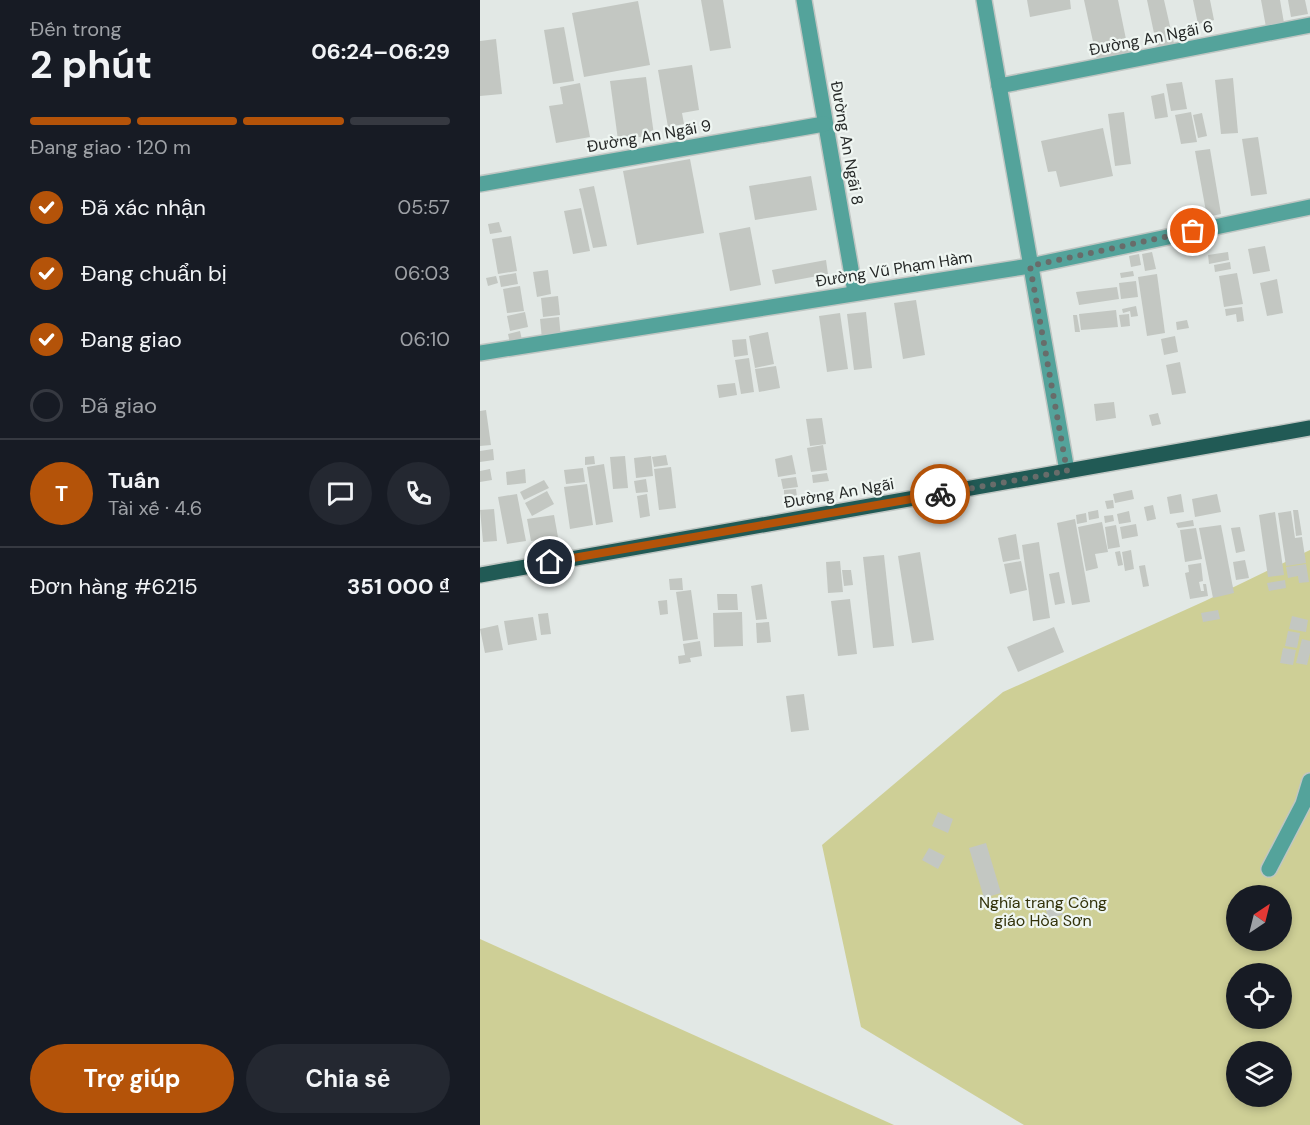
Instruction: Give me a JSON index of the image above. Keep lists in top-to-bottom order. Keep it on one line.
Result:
{"streets":{"main road":["Đường An Ngãi"],"street":["Đường An Ngãi 6","Đường An Ngãi 9","Đường An Ngãi 8","Đường Vũ Phạm Hàm"]},"crossings":[["Đường An Ngãi 9","Đường An Ngãi 8"],["Đường An Ngãi 8","Đường Vũ Phạm Hàm"]],"parks":["Nghĩa trang Công giáo Hòa Sơn"],"north":"top right","page":{"heading":["2 phút","Đến trong","06:24–06:29"],"panel":["Tuấn","Tài xế · 4.6","Đơn hàng #6215","351 000 ₫"],"bar":"Đang giao · 120 m","list":[["Đã xác nhận","05:57"],["Đang chuẩn bị","06:03"],["Đang giao","06:10"],"Đã giao"],"round":"T","buttons":["Trợ giúp","Chia sẻ"]}}
